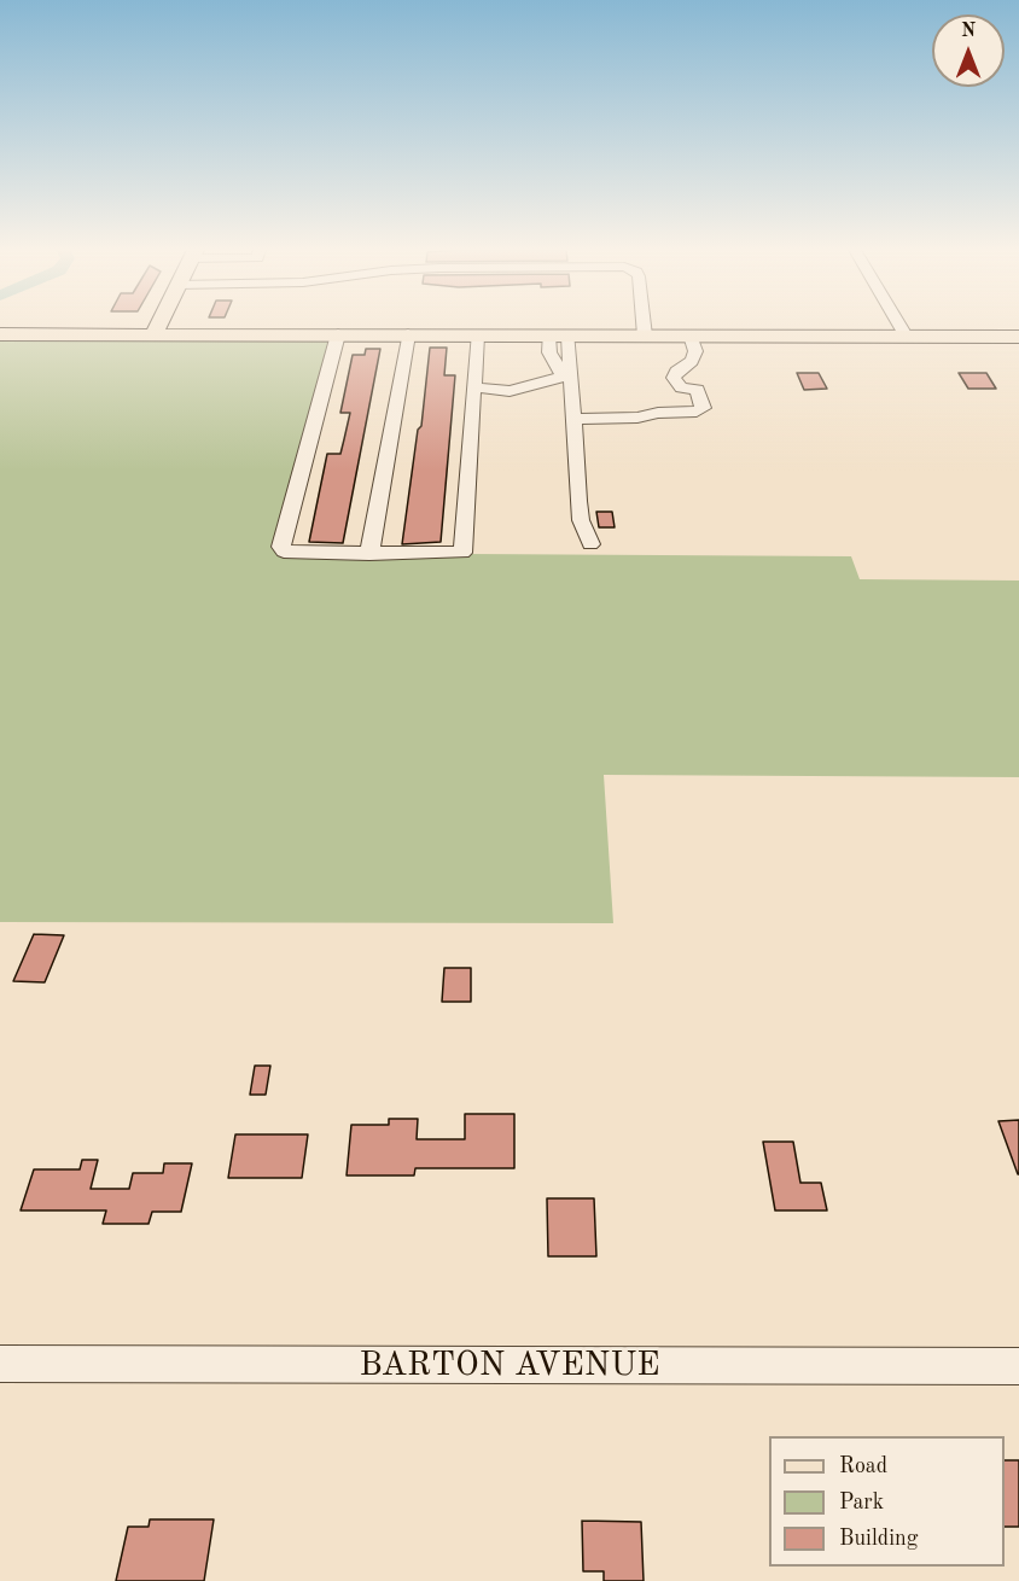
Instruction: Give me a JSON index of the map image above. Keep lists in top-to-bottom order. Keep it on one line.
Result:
{"streets":{"street":["BARTON AVENUE"]},"legend":["Road","Park","Building"],"north":"top"}
